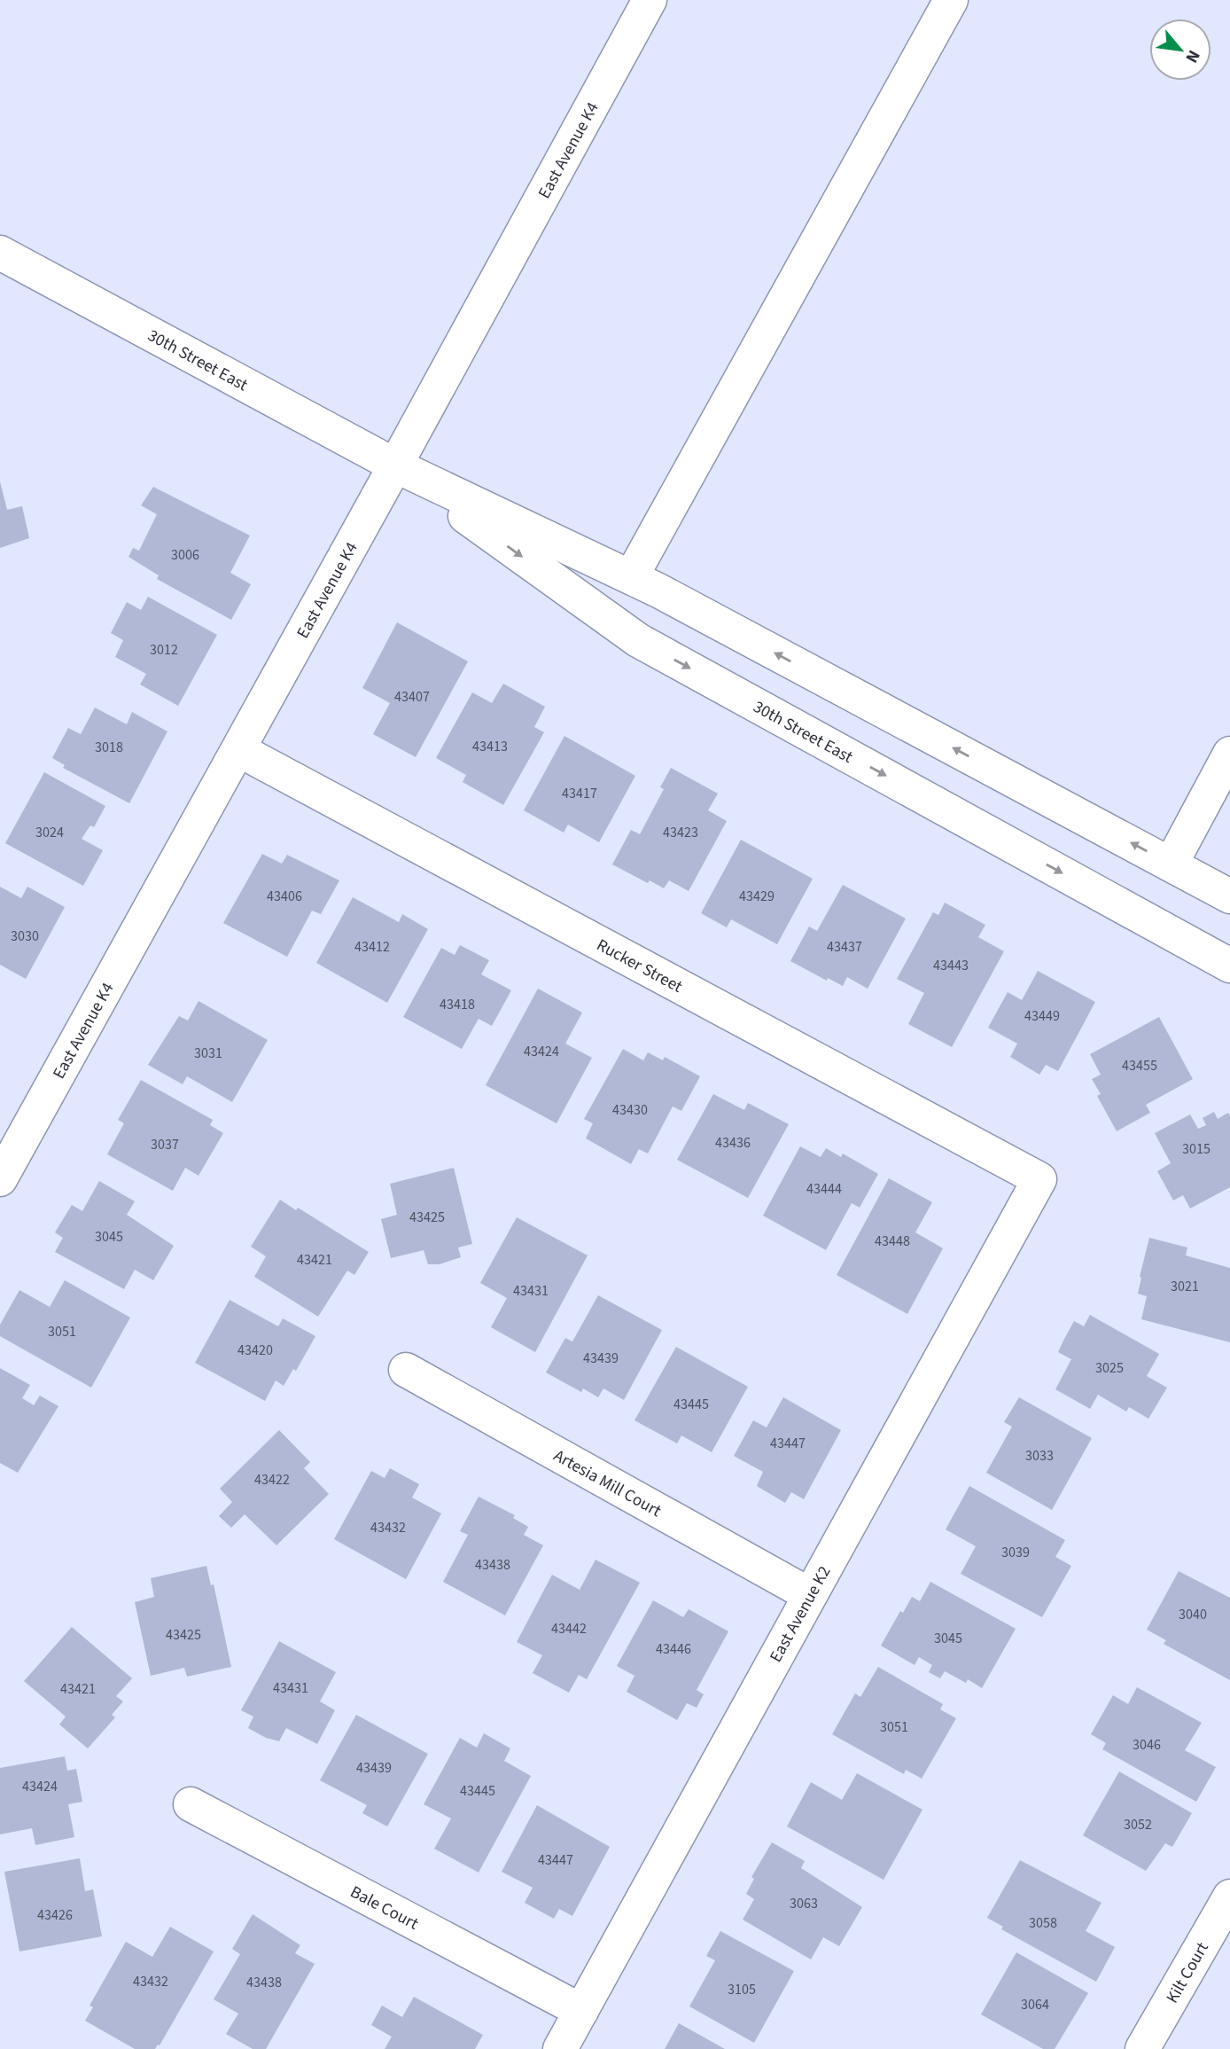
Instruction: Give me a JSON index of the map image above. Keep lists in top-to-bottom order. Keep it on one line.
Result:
{"streets":{"street":["East Avenue K4","30th Street East","Rucker Street","Artesia Mill Court","East Avenue K2","Bale Court","Kilt Court"]},"crossings":[["East Avenue K4","30th Street East"],["East Avenue K4","Rucker Street"],["Rucker Street","East Avenue K2"],["Artesia Mill Court","East Avenue K2"],["East Avenue K2","Bale Court"]],"house_numbers":["3006","3012","43407","43413","3018","43417","3024","43423","43406","43429","3030","43412","43437","43443","43418","43449","43424","3031","43455","43430","43436","3037","3015","43444","43425","3045","43448","43421","3021","43431","3051","43420","43439","3025","43445","43447","3033","43422","43432","3039","43438","3040","43442","43425","3045","43446","43431","43421","3051","3046","43439","43424","43445","3052","43447","3063","43426","3058","43432","43438","3105","3064"],"north":"bottom right"}
